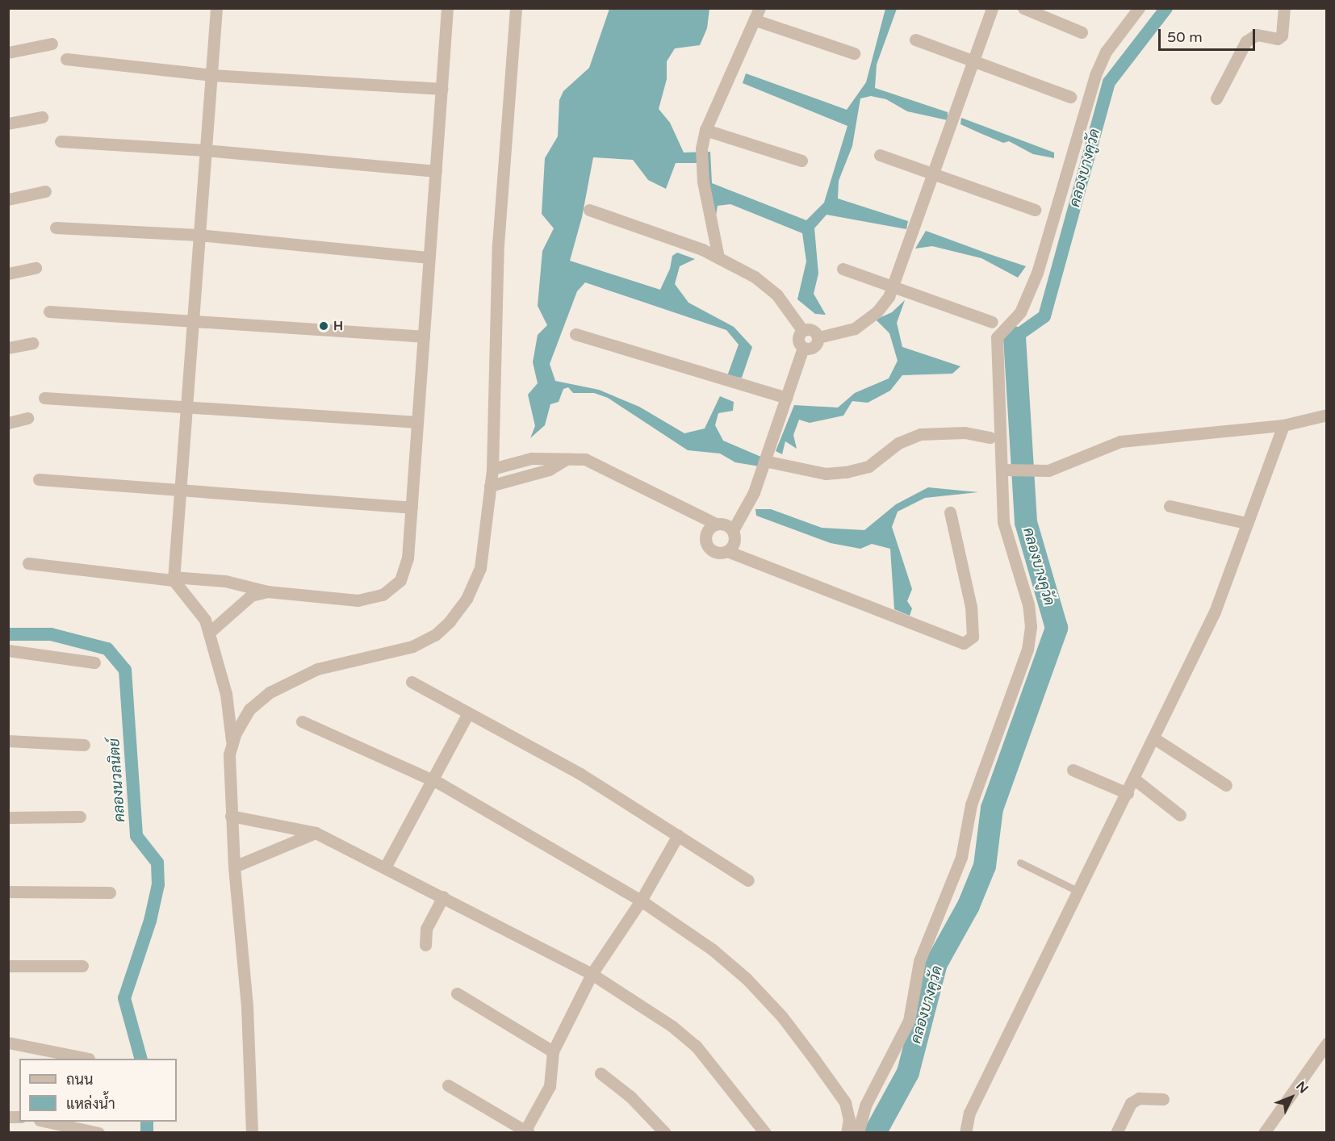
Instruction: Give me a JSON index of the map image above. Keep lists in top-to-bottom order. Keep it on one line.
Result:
{"water":["คลองบางคูวัด","คลองนวลนิตย์"],"places":["H"],"legend":["ถนน","แหล่งน้ำ"],"scale_bar":"50 m","north":"top right"}
